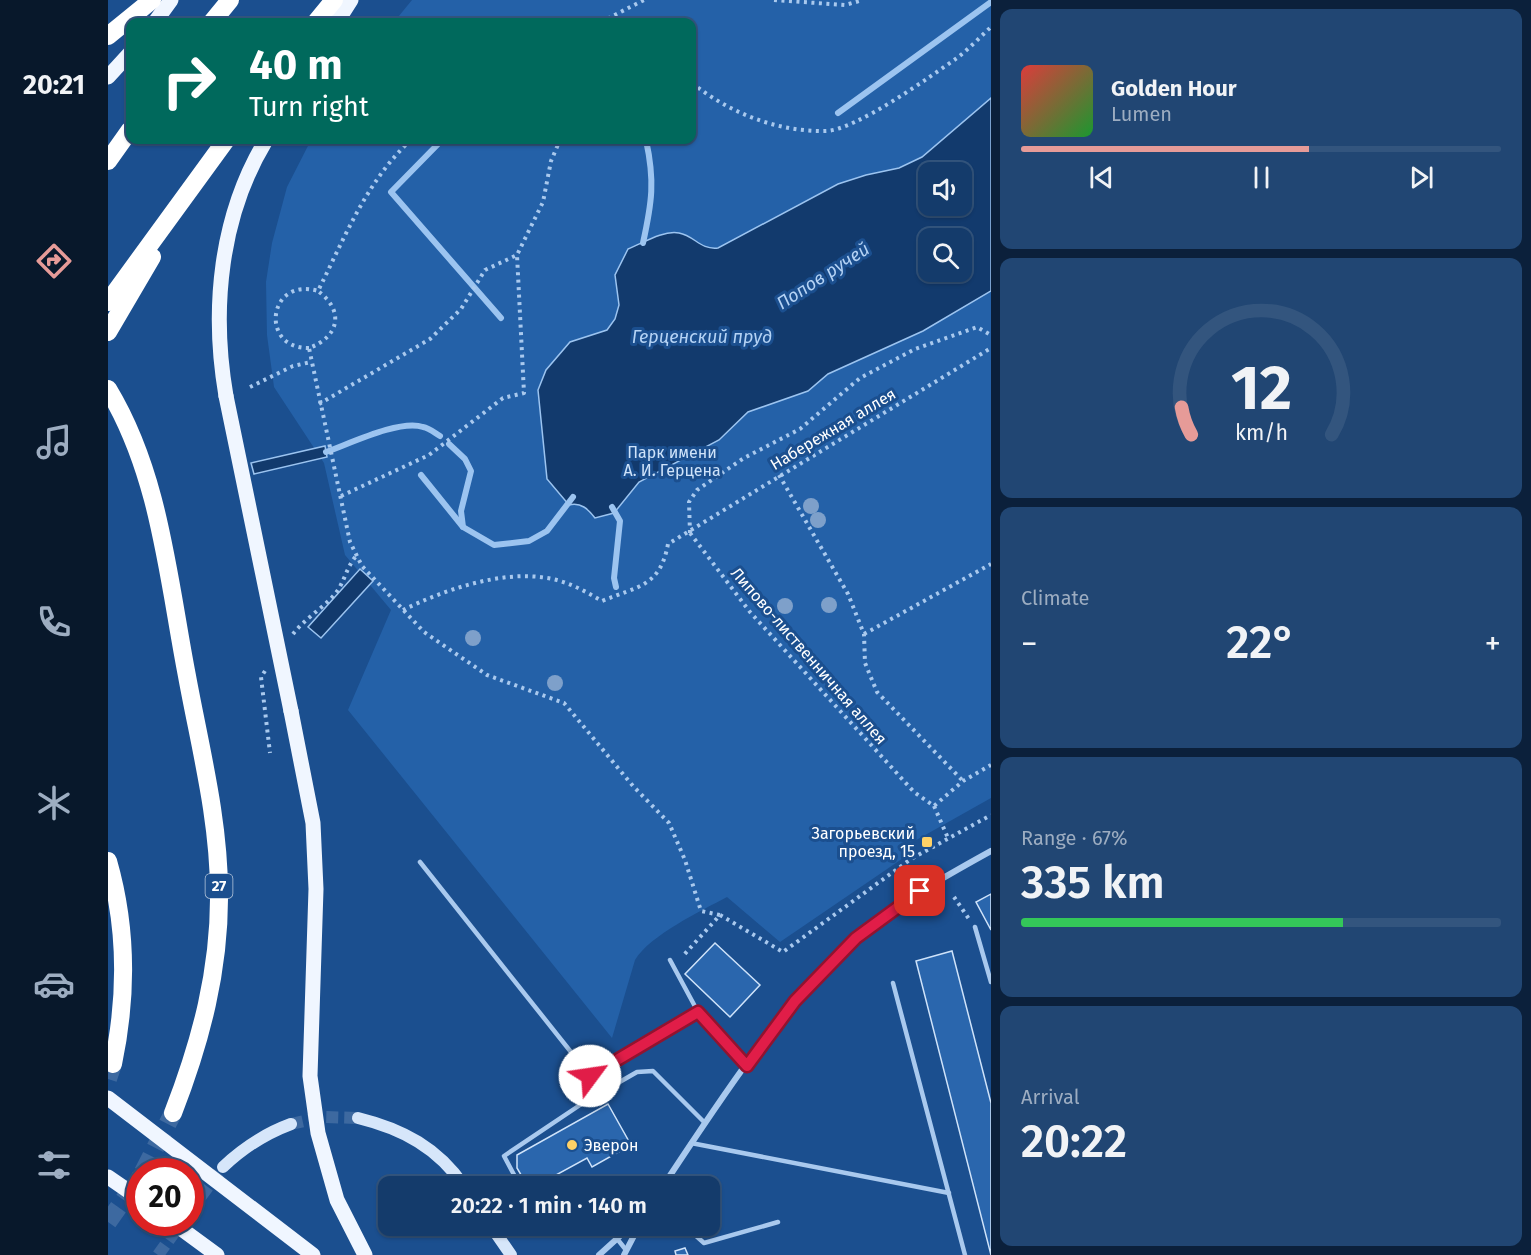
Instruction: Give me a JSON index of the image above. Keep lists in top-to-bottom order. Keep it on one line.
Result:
{"streets":{"highway":["27"],"path":["Набережная аллея","Липово-лиственничная аллея"]},"crossings":[["Набережная аллея","Липово-лиственничная аллея"]],"water":["Попов ручей","Герценский пруд"],"parks":["Парк имени А. И. Герцена"],"places":{"transit":["Загорьевский проезд, 15"],"other":["Эверон"]},"page":{"tabs":"20:21","turn":["40 m","Turn right"],"song":["Golden Hour","Lumen"],"tile":["Climate",["Range · 67%","335 km"],["Arrival","20:22"]],"heat":["−","22°","+"],"limit":"20","trip":"20:22 · 1 min · 140 m","gauge":["12","km/h"]}}
